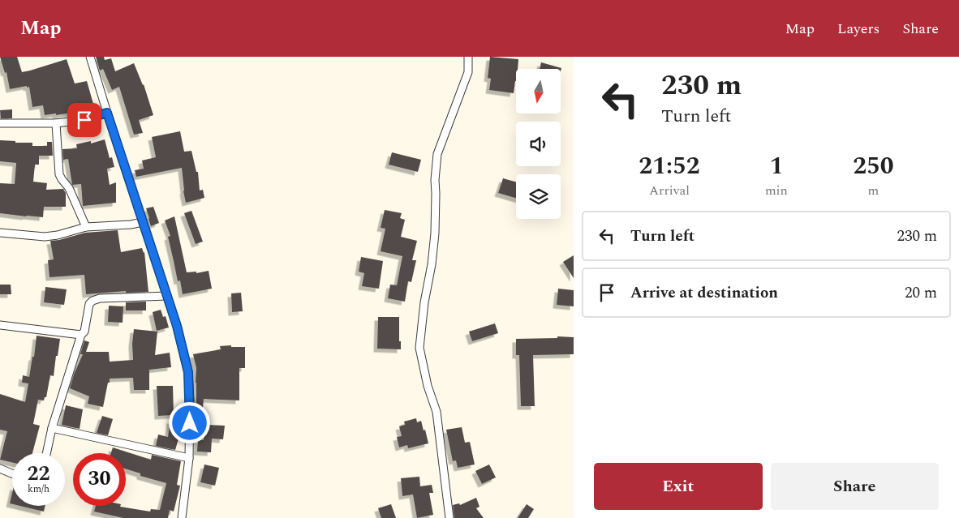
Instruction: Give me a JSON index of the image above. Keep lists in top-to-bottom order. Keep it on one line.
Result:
{"north":"bottom","page":{"header":"Map","nav":["Map","Layers","Share"],"turn":["230 m","Turn left"],"eta":["21:52","Arrival","1","min","250","m"],"list":[{"name":"Turn left","value":"230 m"},{"name":"Arrive at destination","value":"20 m"}],"speed":"22 km/h","limit":"30","buttons":["Exit","Share"]}}
